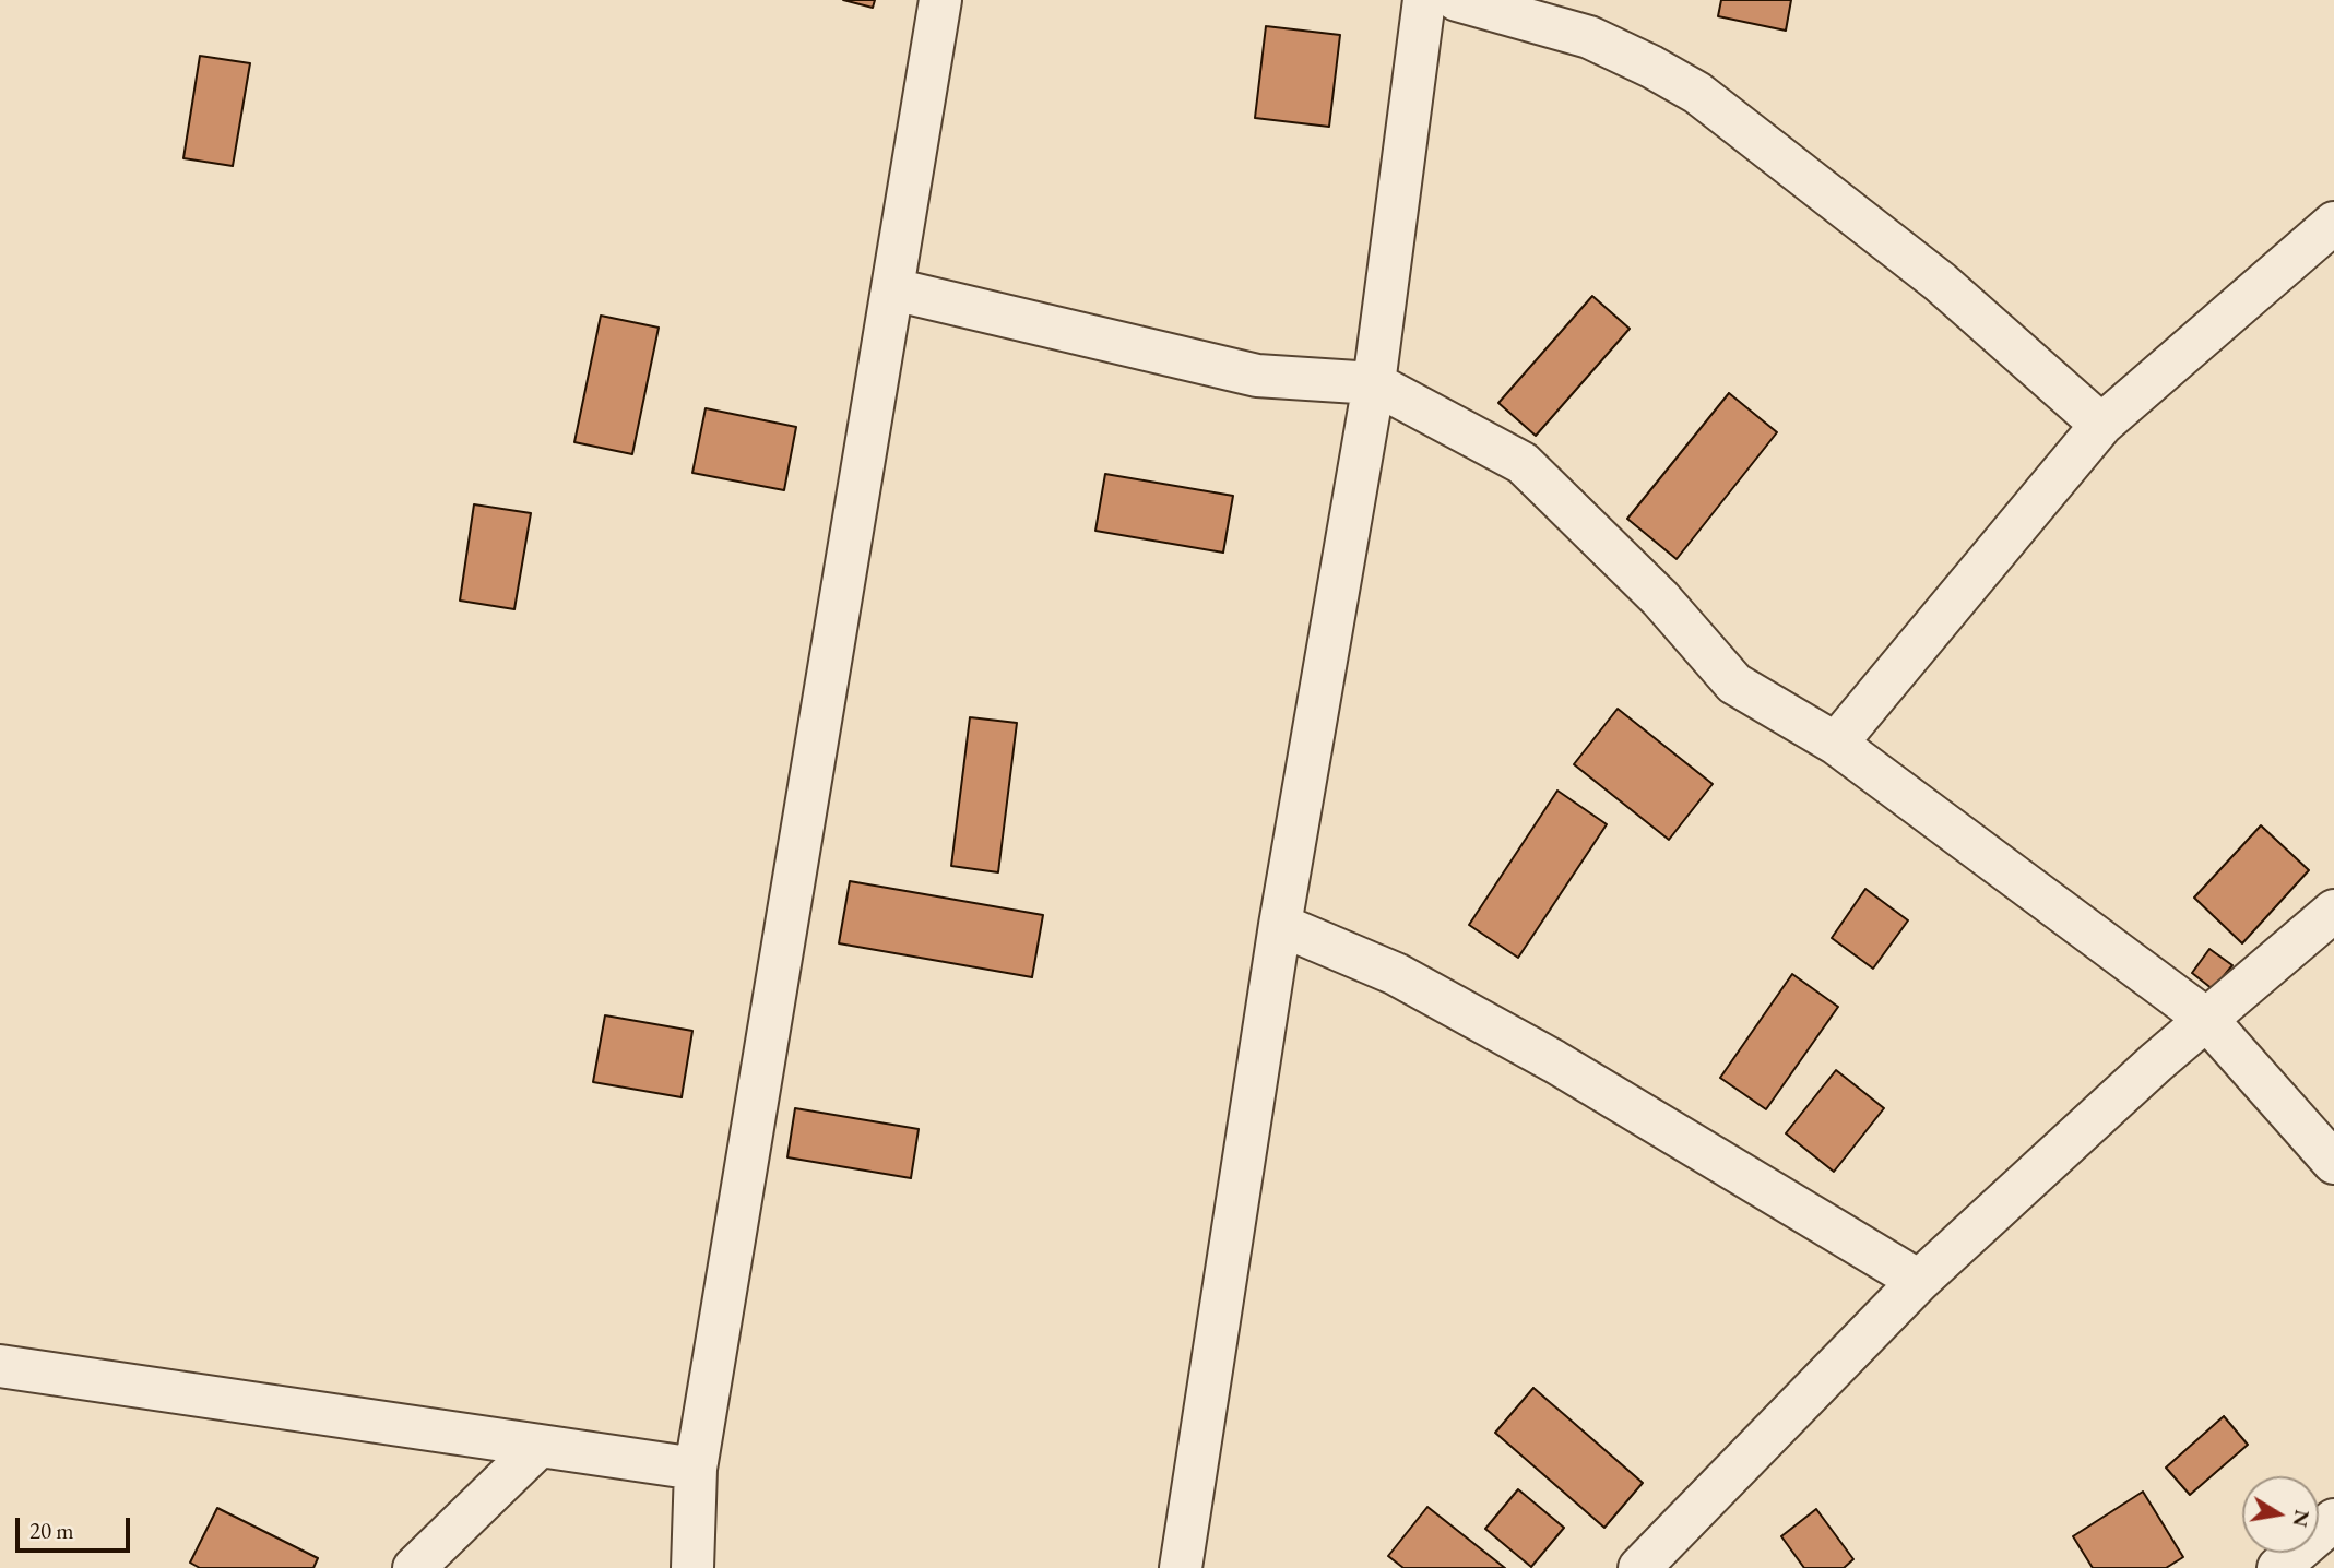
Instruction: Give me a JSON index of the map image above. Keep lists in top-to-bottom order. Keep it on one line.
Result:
{"scale_bar":"20 m","north":"right"}
